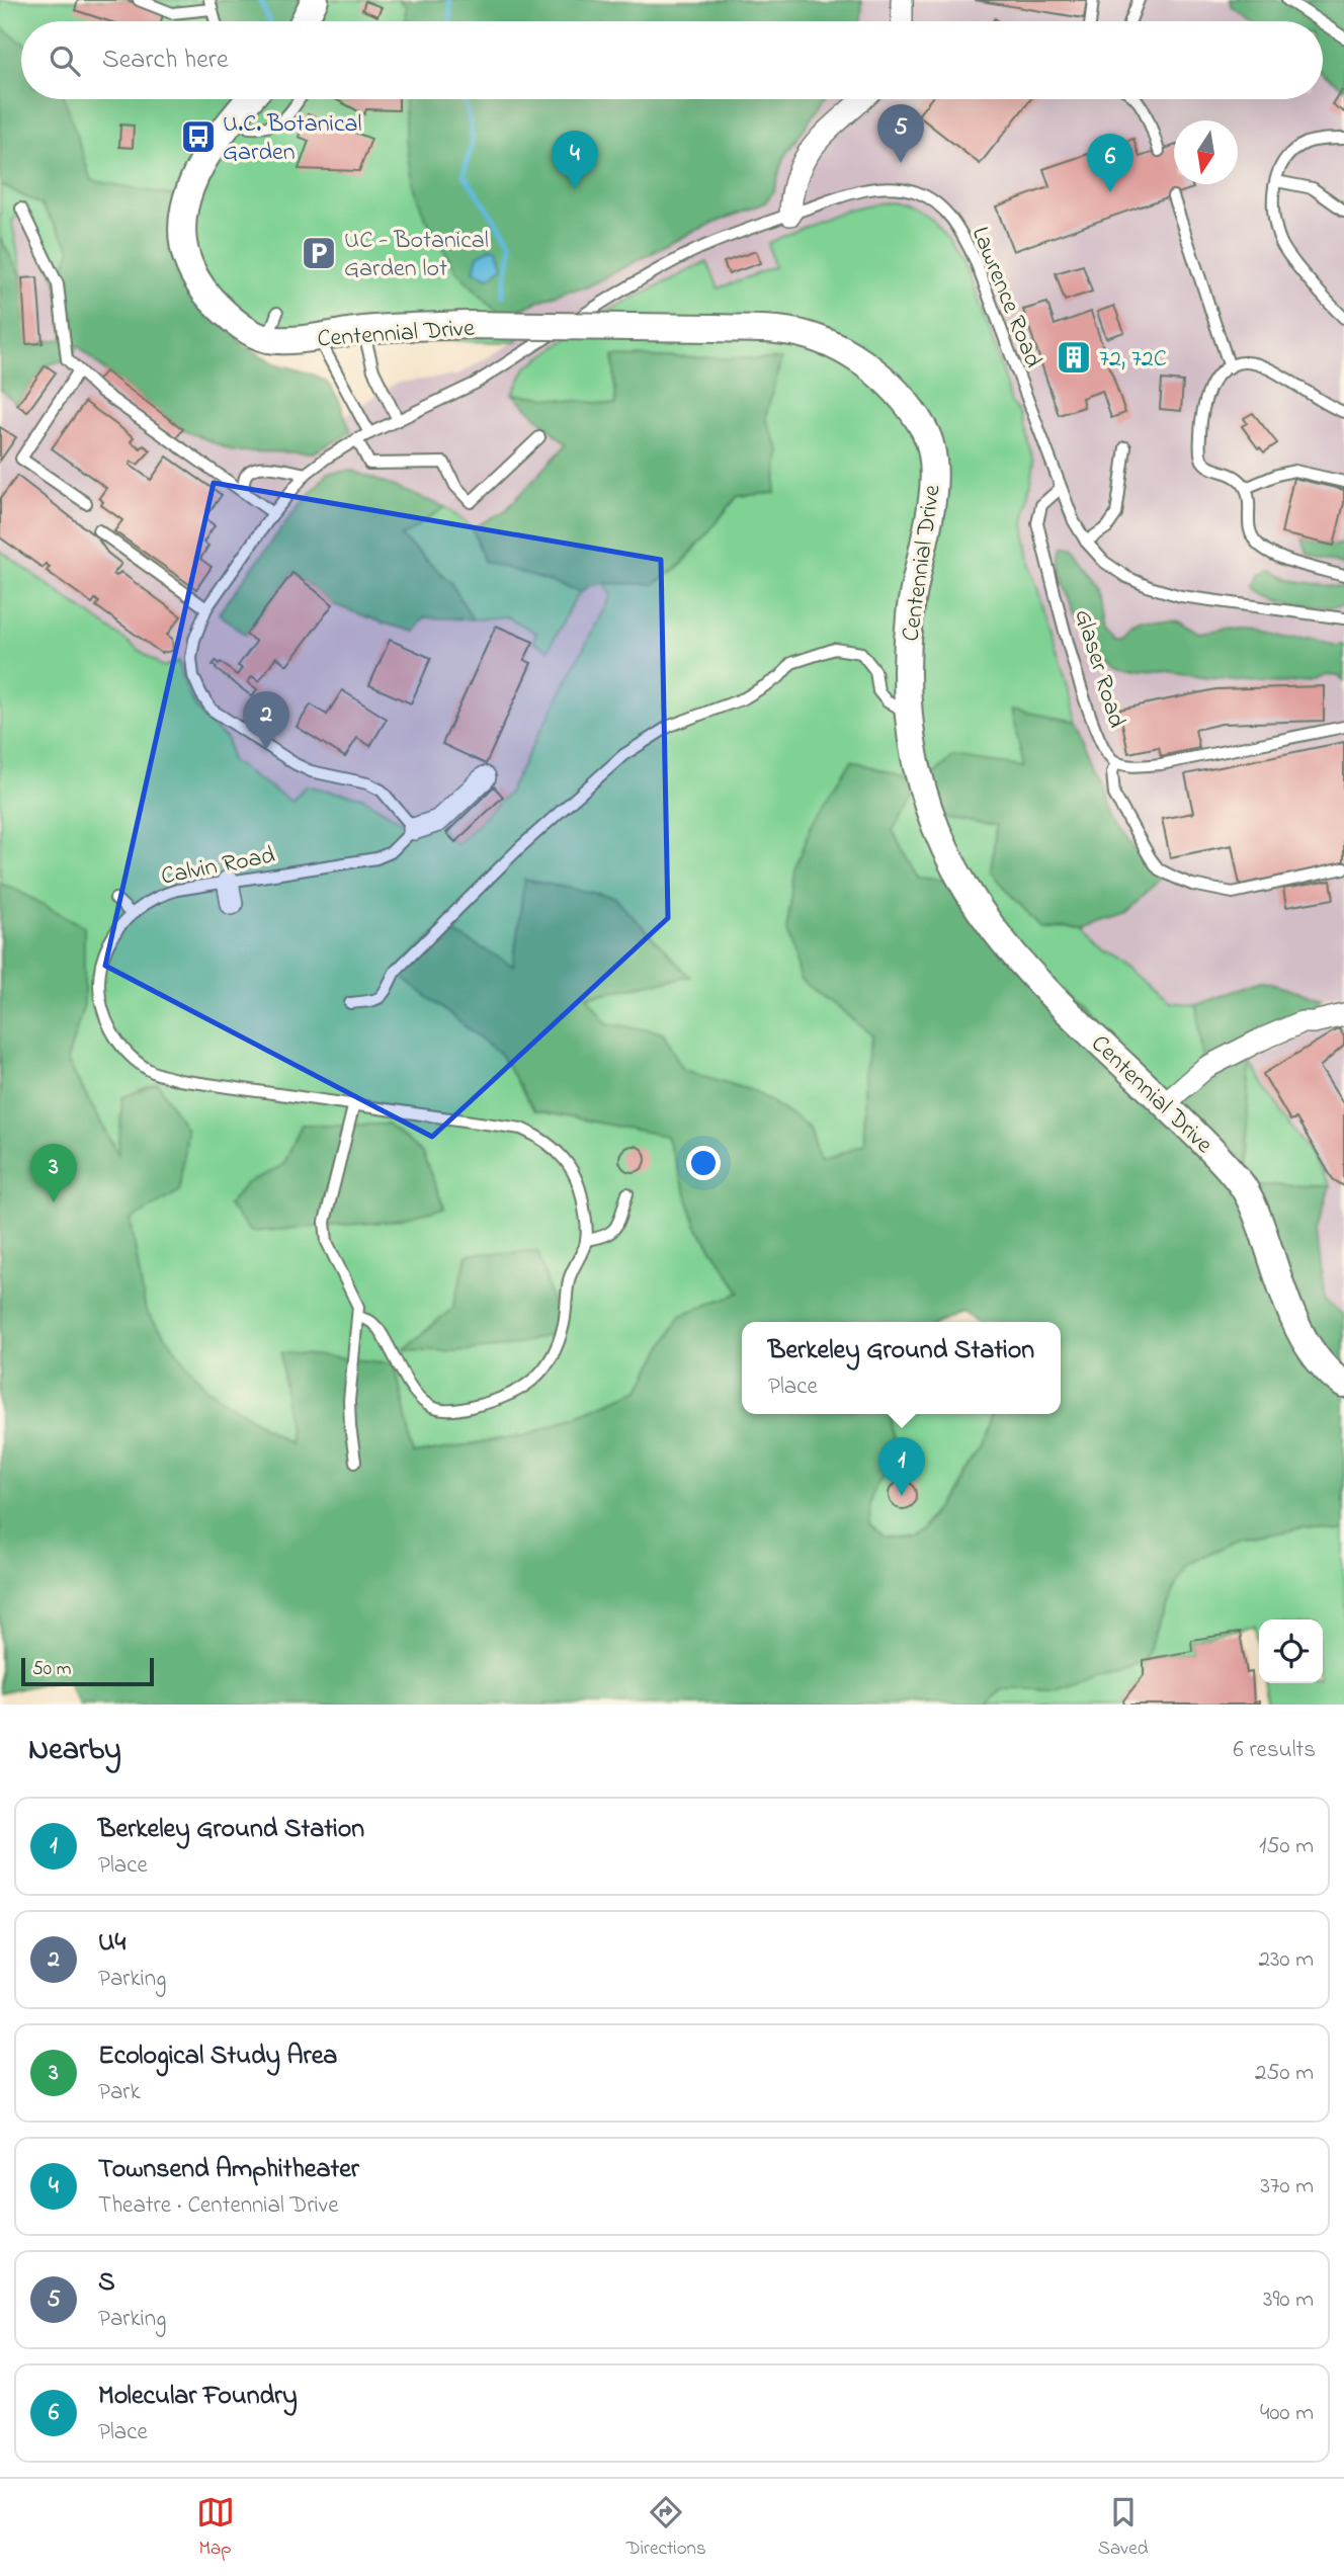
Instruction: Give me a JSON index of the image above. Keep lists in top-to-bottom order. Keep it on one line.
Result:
{"streets":{"street":["Centennial Drive"],"lane":["Lawrence Road","Glaser Road","Calvin Road"]},"crossings":[["Lawrence Road","Glaser Road"]],"places":{"bus stop":["U.C. Botanical Garden"],"parking":["UC - Botanical Garden lot"],"building":["72, 72C"]},"scale_bar":"50 m","north":"bottom","page":{"search":"Search here","pins":["5","4","6","2","3","1"],"popup":["Berkeley Ground Station","Place"],"scale":"50 m","heading":["Nearby","6 results"],"list":[{"mark":"1","name":"Berkeley Ground Station","note":"Place","value":"150 m"},{"mark":"2","name":"U4","note":"Parking","value":"230 m"},{"mark":"3","name":"Ecological Study Area","note":"Park","value":"250 m"},{"mark":"4","name":"Townsend Amphitheater","note":"Theatre · Centennial Drive","value":"370 m"},{"mark":"5","name":"S","note":"Parking","value":"390 m"},{"mark":"6","name":"Molecular Foundry","note":"Place","value":"400 m"}],"nav":["Map","Directions","Saved"]}}
